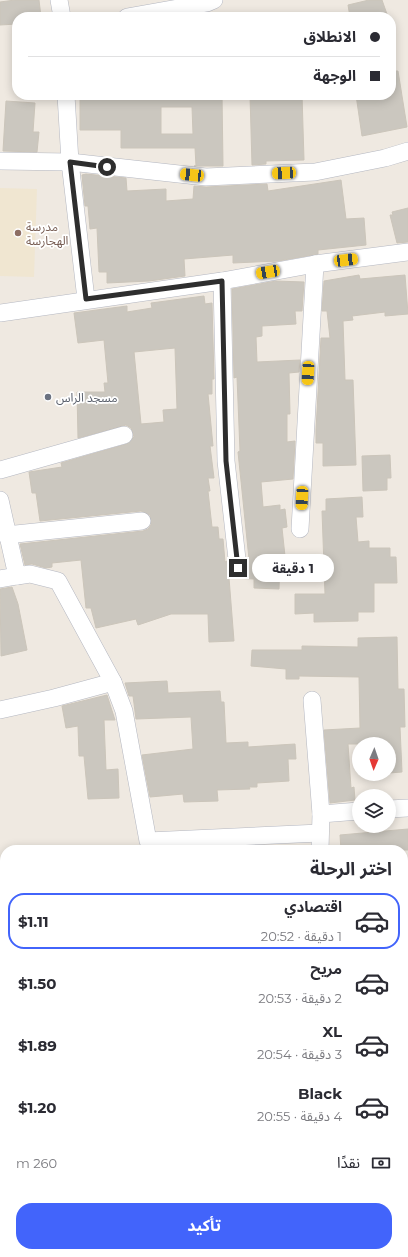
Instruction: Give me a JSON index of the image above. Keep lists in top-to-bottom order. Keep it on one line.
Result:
{"places":["مدرسة الهجارسة","مسجد الراس"],"north":"bottom","page":{"banner":["الانطلاق","الوجهة"],"bubble":"1 دقيقة","heading":"اختر الرحلة","list":[{"name":"اقتصادي","note":"1 دقيقة · 20:52","value":"$1.11"},{"name":"مريح","note":"2 دقيقة · 20:53","value":"$1.50"},{"name":"XL","note":"3 دقيقة · 20:54","value":"$1.89"},{"name":"Black","note":"4 دقيقة · 20:55","value":"$1.20"}],"pay":["نقدًا","260 m"],"buttons":"تأكيد"}}
